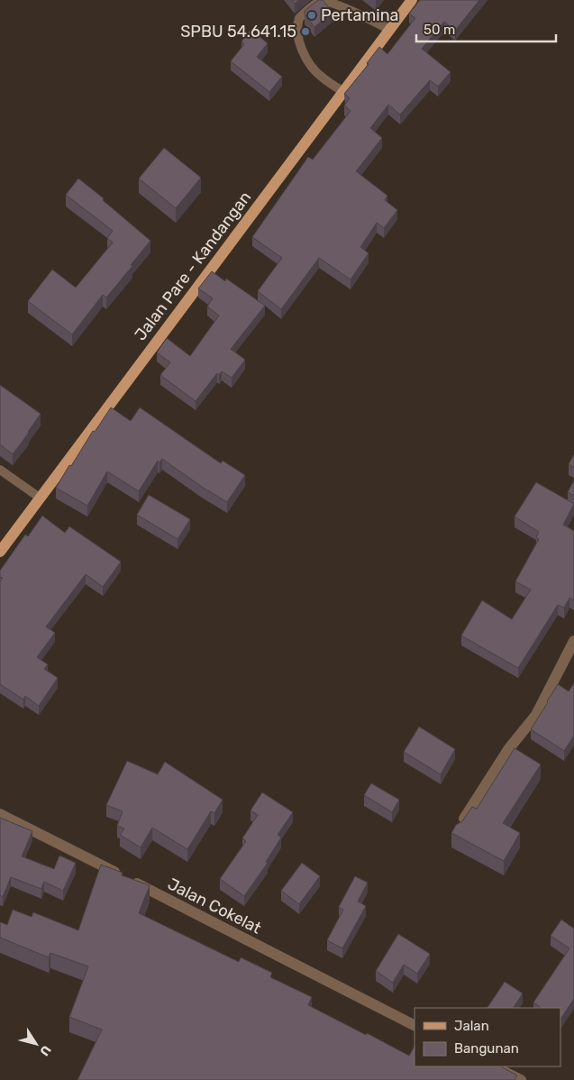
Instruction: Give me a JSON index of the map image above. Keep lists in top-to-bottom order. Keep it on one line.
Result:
{"streets":{"main road":["Jalan Pare - Kandangan"],"street":["Jalan Cokelat"]},"places":["Pertamina","SPBU 54.641.15"],"legend":["Jalan","Bangunan"],"scale_bar":"50 m","north":"bottom right"}
